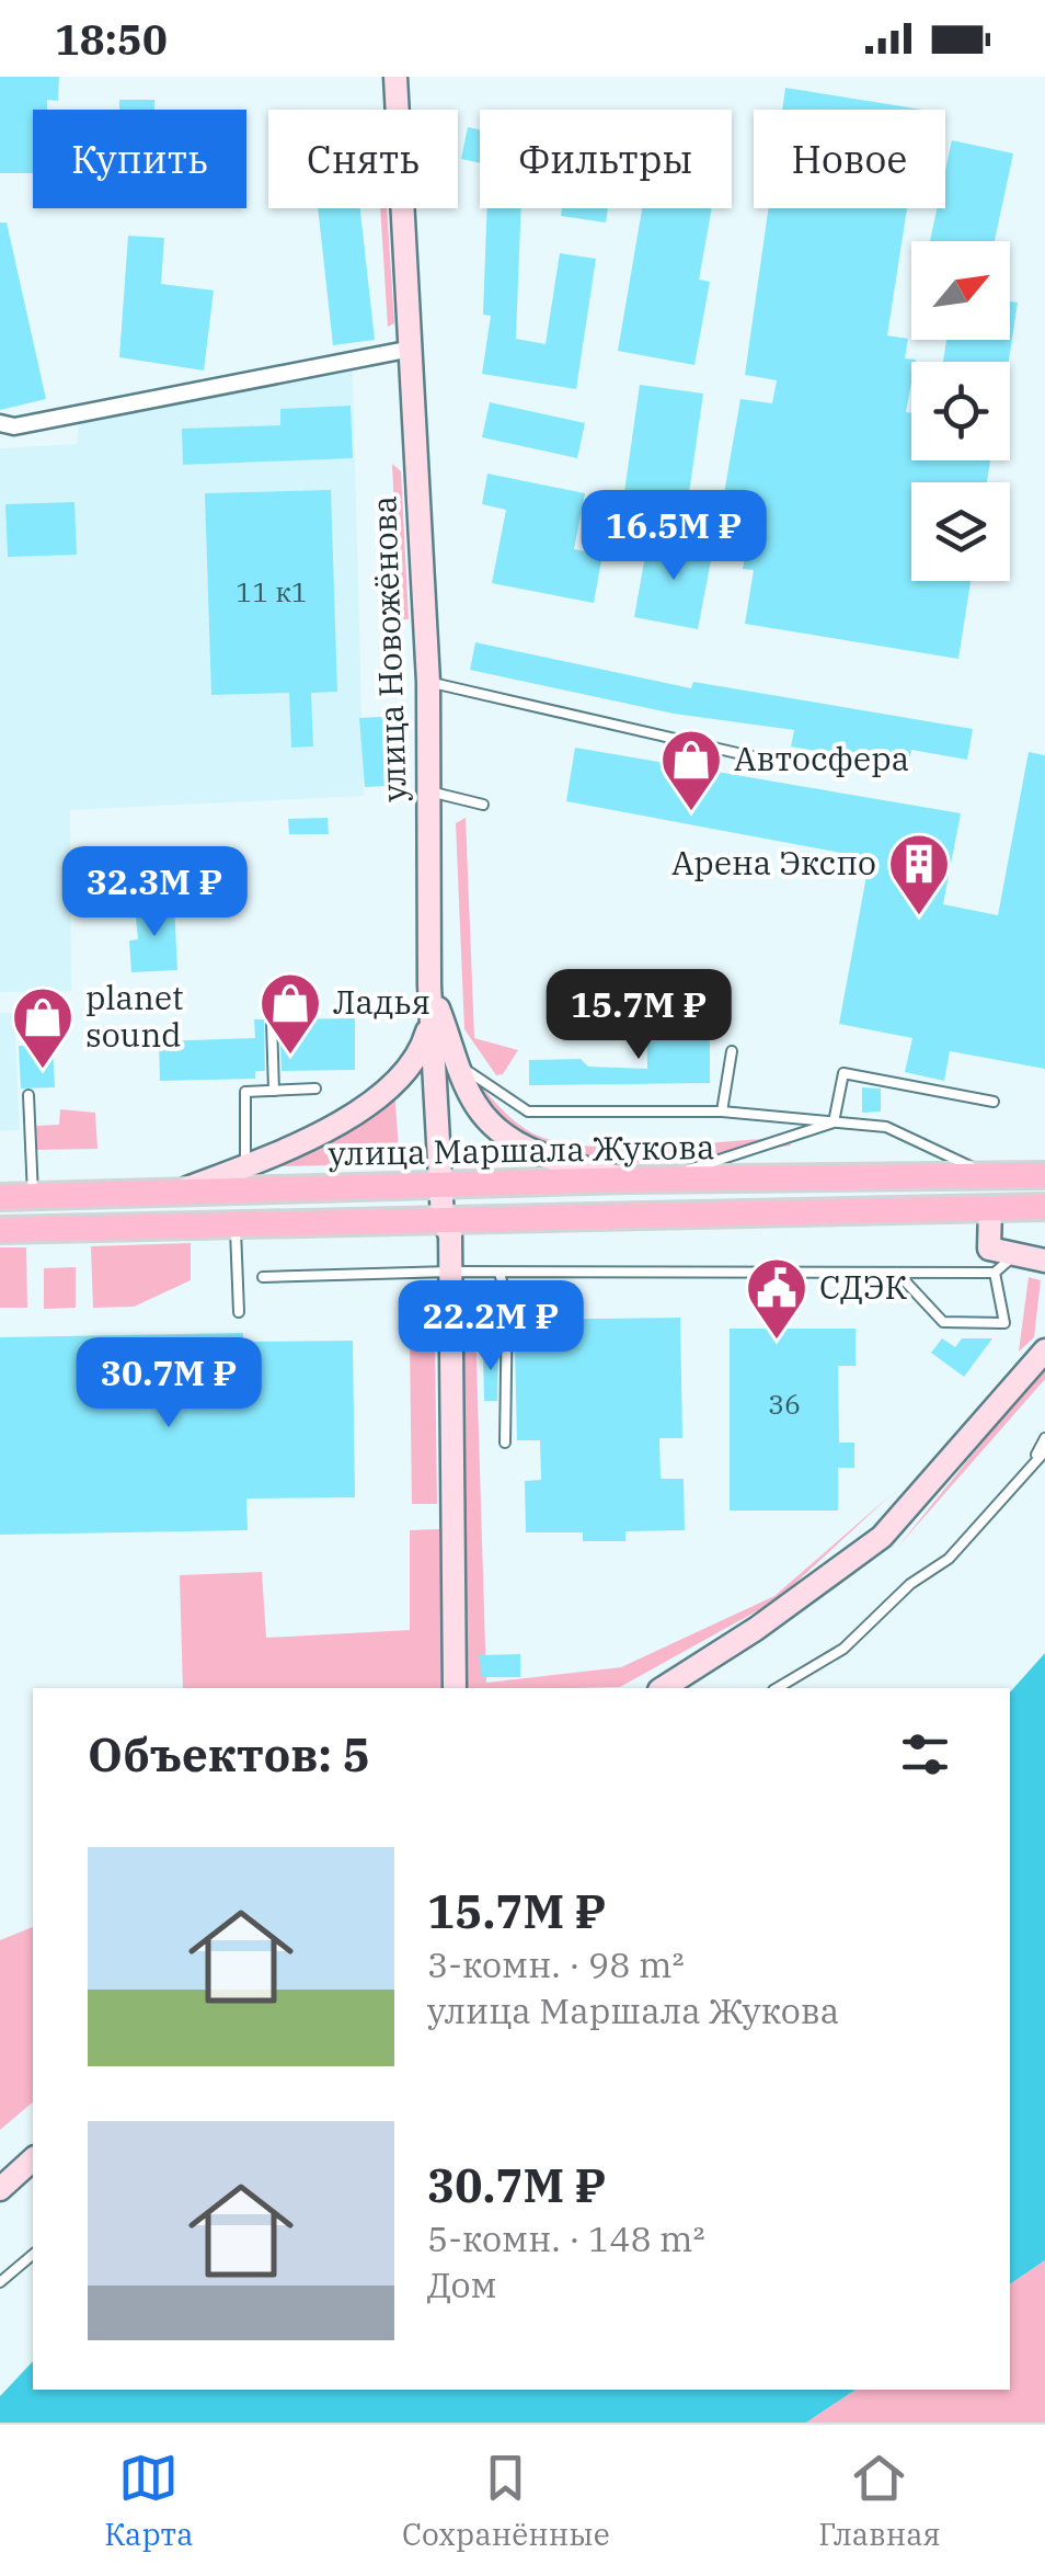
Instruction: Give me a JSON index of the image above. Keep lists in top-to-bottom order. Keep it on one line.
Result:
{"streets":{"main road":["улица Маршала Жукова"],"street":["улица Новожёнова"]},"crossings":[["улица Новожёнова","улица Маршала Жукова"]],"places":{"shop":["Автосфера","Ладья","planet sound"],"building":["Арена Экспо"],"public building":["СДЭК"]},"house_numbers":["11 к1","36"],"north":"top right","page":{"status":"18:50","chip":["Купить","Снять","Фильтры","Новое"],"price":["16.5M ₽","32.3M ₽","15.7M ₽","22.2M ₽","30.7M ₽"],"heading":"Объектов: 5","list":[{"name":"15.7M ₽","note":"3-комн. · 98 m² · улица Маршала Жукова"},{"name":"30.7M ₽","note":"5-комн. · 148 m² · Дом"}],"tabs":["Карта","Сохранённые","Главная"]}}
